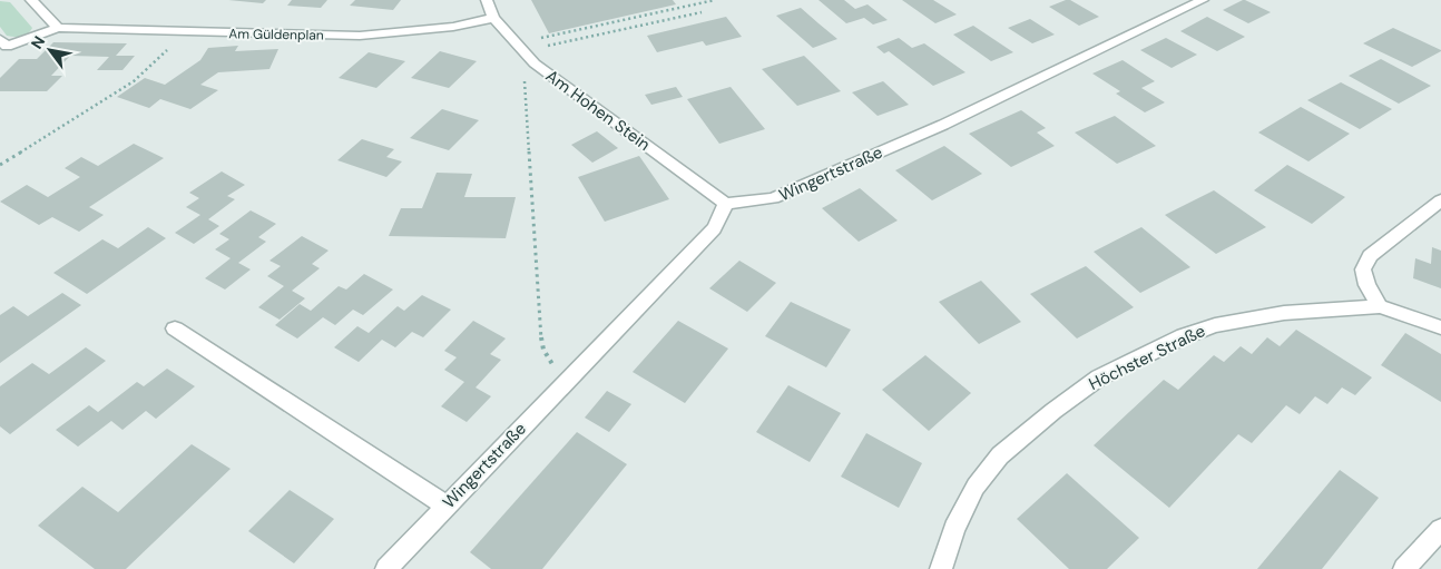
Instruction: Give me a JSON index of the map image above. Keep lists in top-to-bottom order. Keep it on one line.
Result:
{"streets":{"street":["Am Güldenplan","Am Hohen Stein","Wingertstraße","Höchster Straße"]},"crossings":[["Am Güldenplan","Am Hohen Stein"],["Am Hohen Stein","Wingertstraße"]],"north":"top left"}
